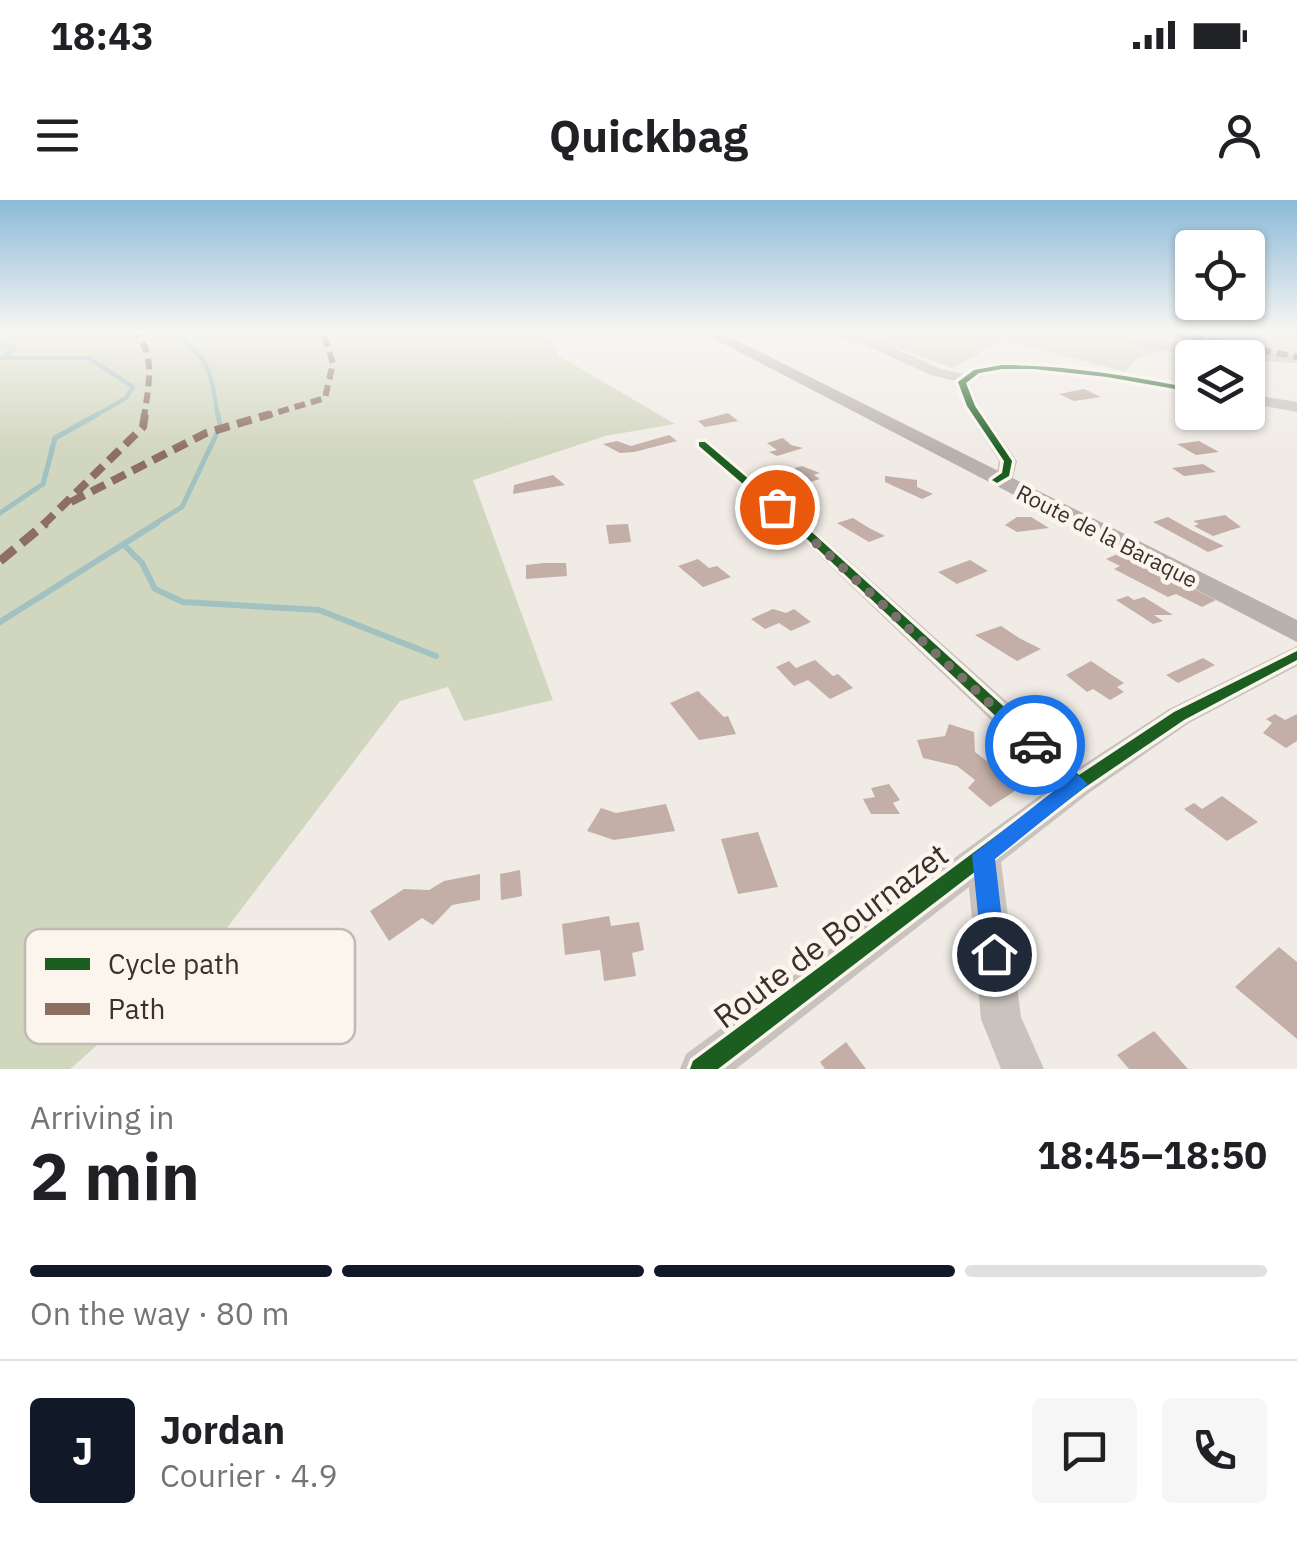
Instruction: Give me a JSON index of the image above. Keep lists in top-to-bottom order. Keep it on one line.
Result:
{"streets":{"main road":["Route de la Baraque"],"street":["Route de Bournazet"]},"legend":["Cycle path","Path"],"page":{"status":"18:43","header":"Quickbag","heading":["2 min","Arriving in","18:45–18:50"],"panel":["Jordan","Courier · 4.9"],"bar":"On the way · 80 m","round":"J"}}
